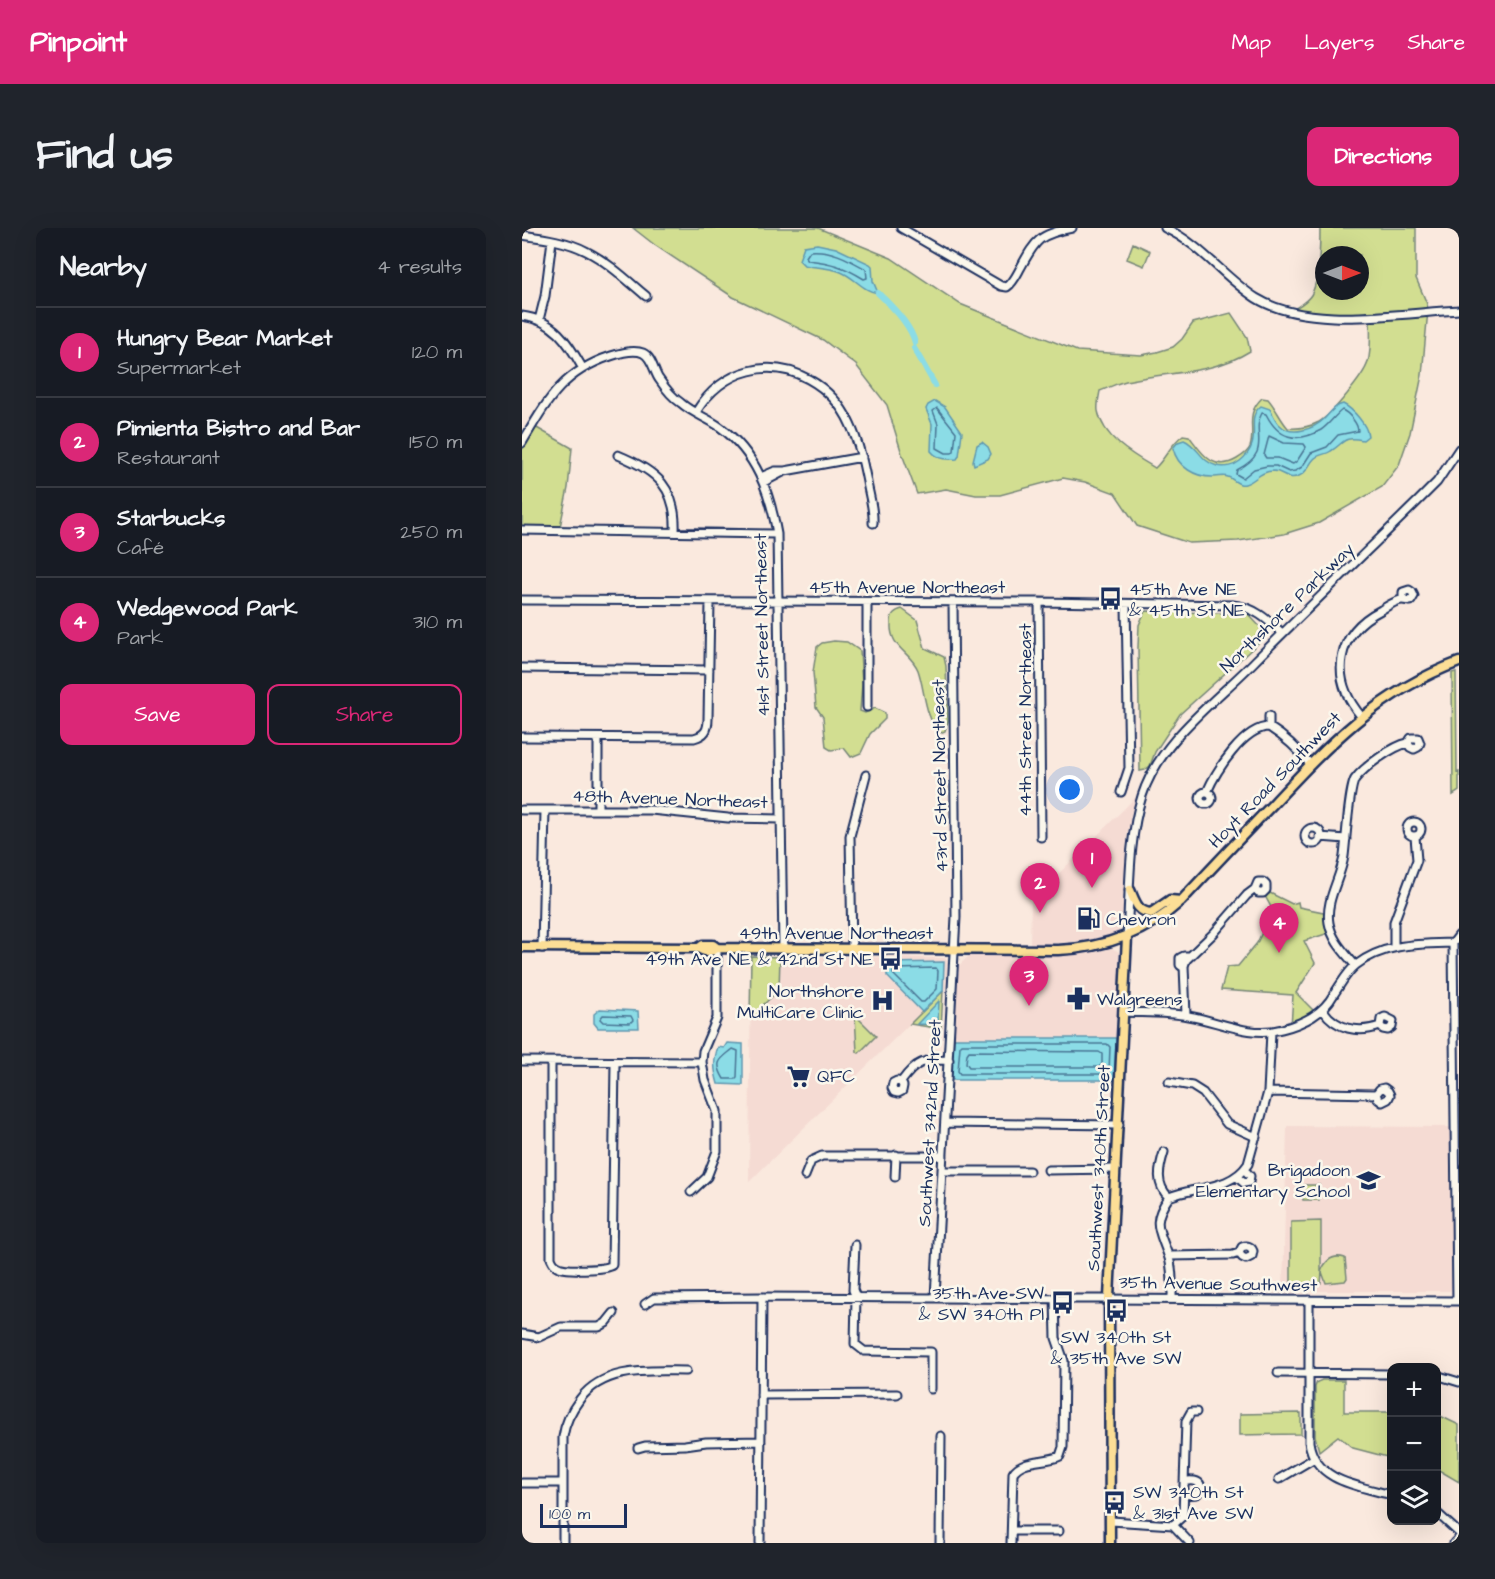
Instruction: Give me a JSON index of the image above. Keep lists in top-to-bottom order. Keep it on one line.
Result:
{"streets":{"main road":["Hoyt Road Southwest","49th Avenue Northeast","Southwest 340th Street"],"street":["45th Avenue Northeast","Northshore Parkway","41st Street Northeast","44th Street Northeast","43rd Street Northeast","48th Avenue Northeast","Southwest 342nd Street","35th Avenue Southwest"]},"crossings":[["45th Avenue Northeast","Northshore Parkway"],["45th Avenue Northeast","41st Street Northeast"],["45th Avenue Northeast","44th Street Northeast"],["45th Avenue Northeast","43rd Street Northeast"],["Northshore Parkway","Southwest 340th Street"],["41st Street Northeast","48th Avenue Northeast"],["41st Street Northeast","49th Avenue Northeast"],["43rd Street Northeast","49th Avenue Northeast"],["43rd Street Northeast","Southwest 342nd Street"],["Hoyt Road Southwest","49th Avenue Northeast"],["Hoyt Road Southwest","Southwest 340th Street"],["49th Avenue Northeast","Southwest 342nd Street"],["49th Avenue Northeast","Southwest 340th Street"],["Southwest 342nd Street","35th Avenue Southwest"],["Southwest 340th Street","35th Avenue Southwest"]],"places":{"bus stop":["45th Ave NE & 45th St NE","49th Ave NE & 42nd St NE","35th Ave SW & SW 340th Pl","SW 340th St & 35th Ave SW","SW 340th St & 31st Ave SW"],"fuel station":["Chevron"],"pharmacy":["Walgreens"],"hospital":["Northshore MultiCare Clinic"],"supermarket":["QFC"],"school or university":["Brigadoon Elementary School"]},"scale_bar":"100 m","north":"right","page":{"header":"Pinpoint","nav":["Map","Layers","Share"],"title":"Find us","buttons":["Directions",["Save","Share"]],"heading":["Nearby","4 results"],"list":[{"mark":"1","name":"Hungry Bear Market","note":"Supermarket","value":"120 m"},{"mark":"2","name":"Pimienta Bistro and Bar","note":"Restaurant","value":"150 m"},{"mark":"3","name":"Starbucks","note":"Café","value":"250 m"},{"mark":"4","name":"Wedgewood Park","note":"Park","value":"310 m"}],"pins":["1","2","4","3"],"map_buttons":["+","−"],"scale":"100 m"}}
